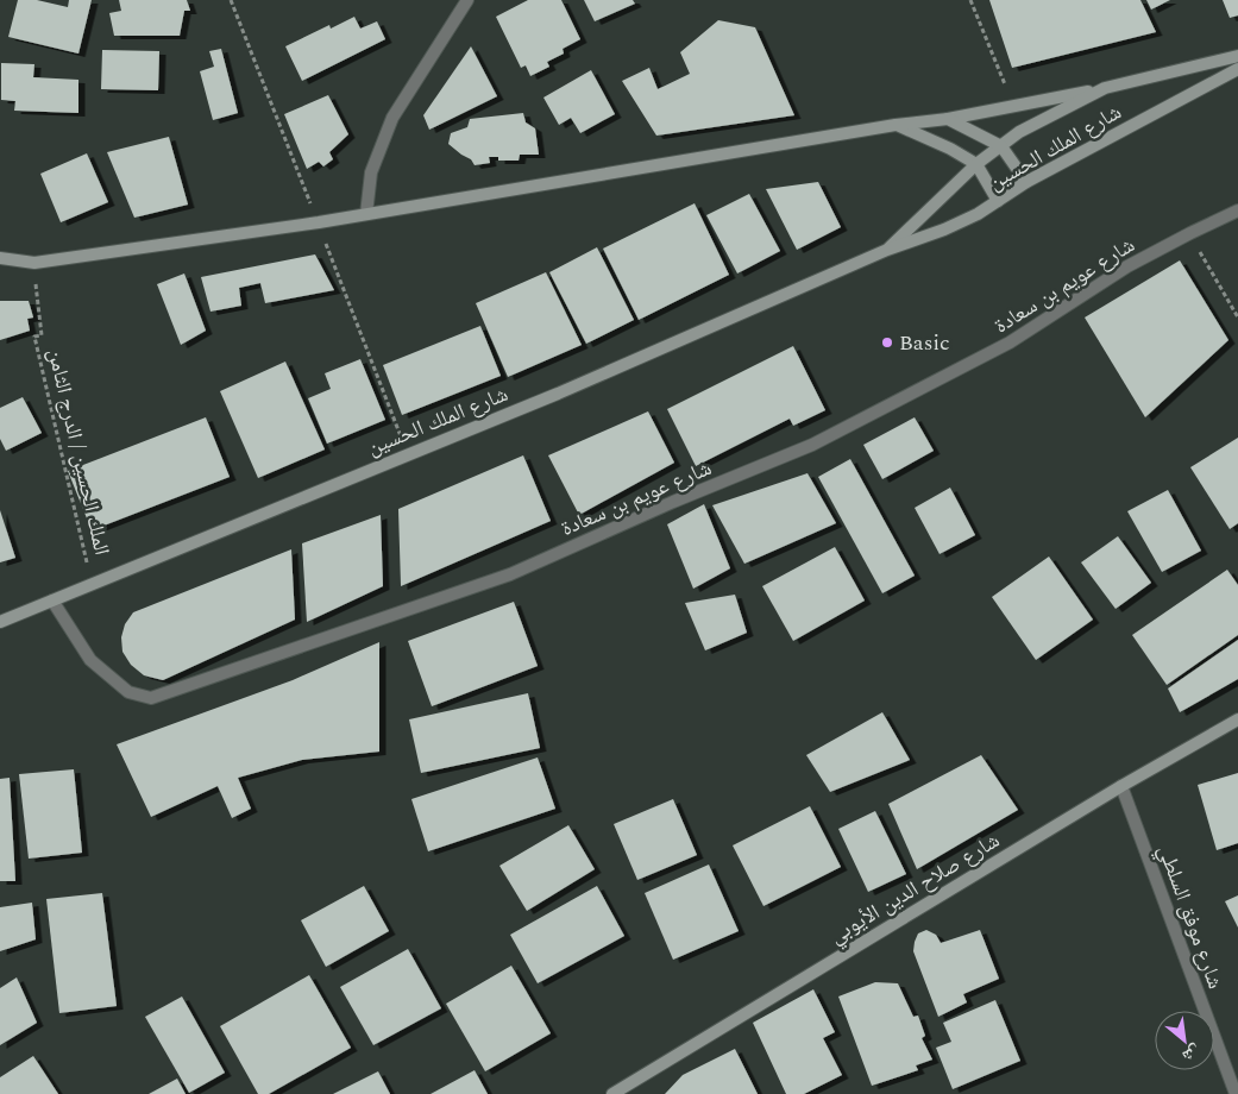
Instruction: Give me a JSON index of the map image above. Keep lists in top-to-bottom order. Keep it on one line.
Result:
{"streets":{"main road":["شارع الملك الحسين","شارع صلاح الدين الأيوبي"],"street":["شارع عويم بن سعادة","شارع موفق السلطي"],"path":["الملك الحسين / الدرج الثامن"]},"crossings":[["شارع الملك الحسين","شارع عويم بن سعادة"],["شارع الملك الحسين","الملك الحسين / الدرج الثامن"],["شارع صلاح الدين الأيوبي","شارع موفق السلطي"]],"places":["Basic"],"north":"bottom right"}
